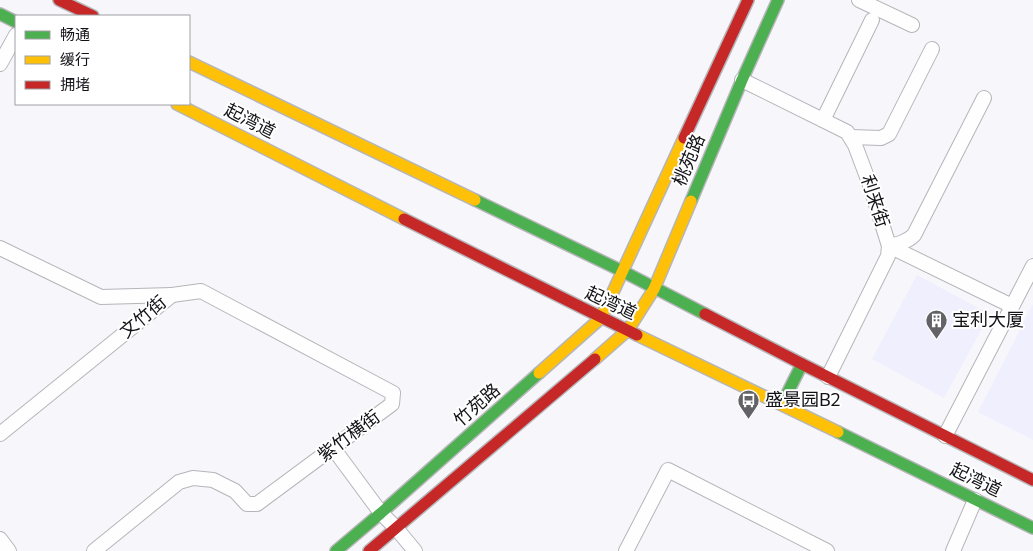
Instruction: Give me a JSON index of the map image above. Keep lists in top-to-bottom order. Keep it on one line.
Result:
{"streets":{"main road":["起湾道","桃苑路","竹苑路"],"street":["利来街","文竹街","紫竹横街"]},"crossings":[["起湾道","桃苑路"],["起湾道","利来街"],["起湾道","竹苑路"],["桃苑路","竹苑路"],["文竹街","紫竹横街"]],"places":{"building":["宝利大厦"],"bus stop":["盛景园B2"]},"legend":["畅通","缓行","拥堵"]}
